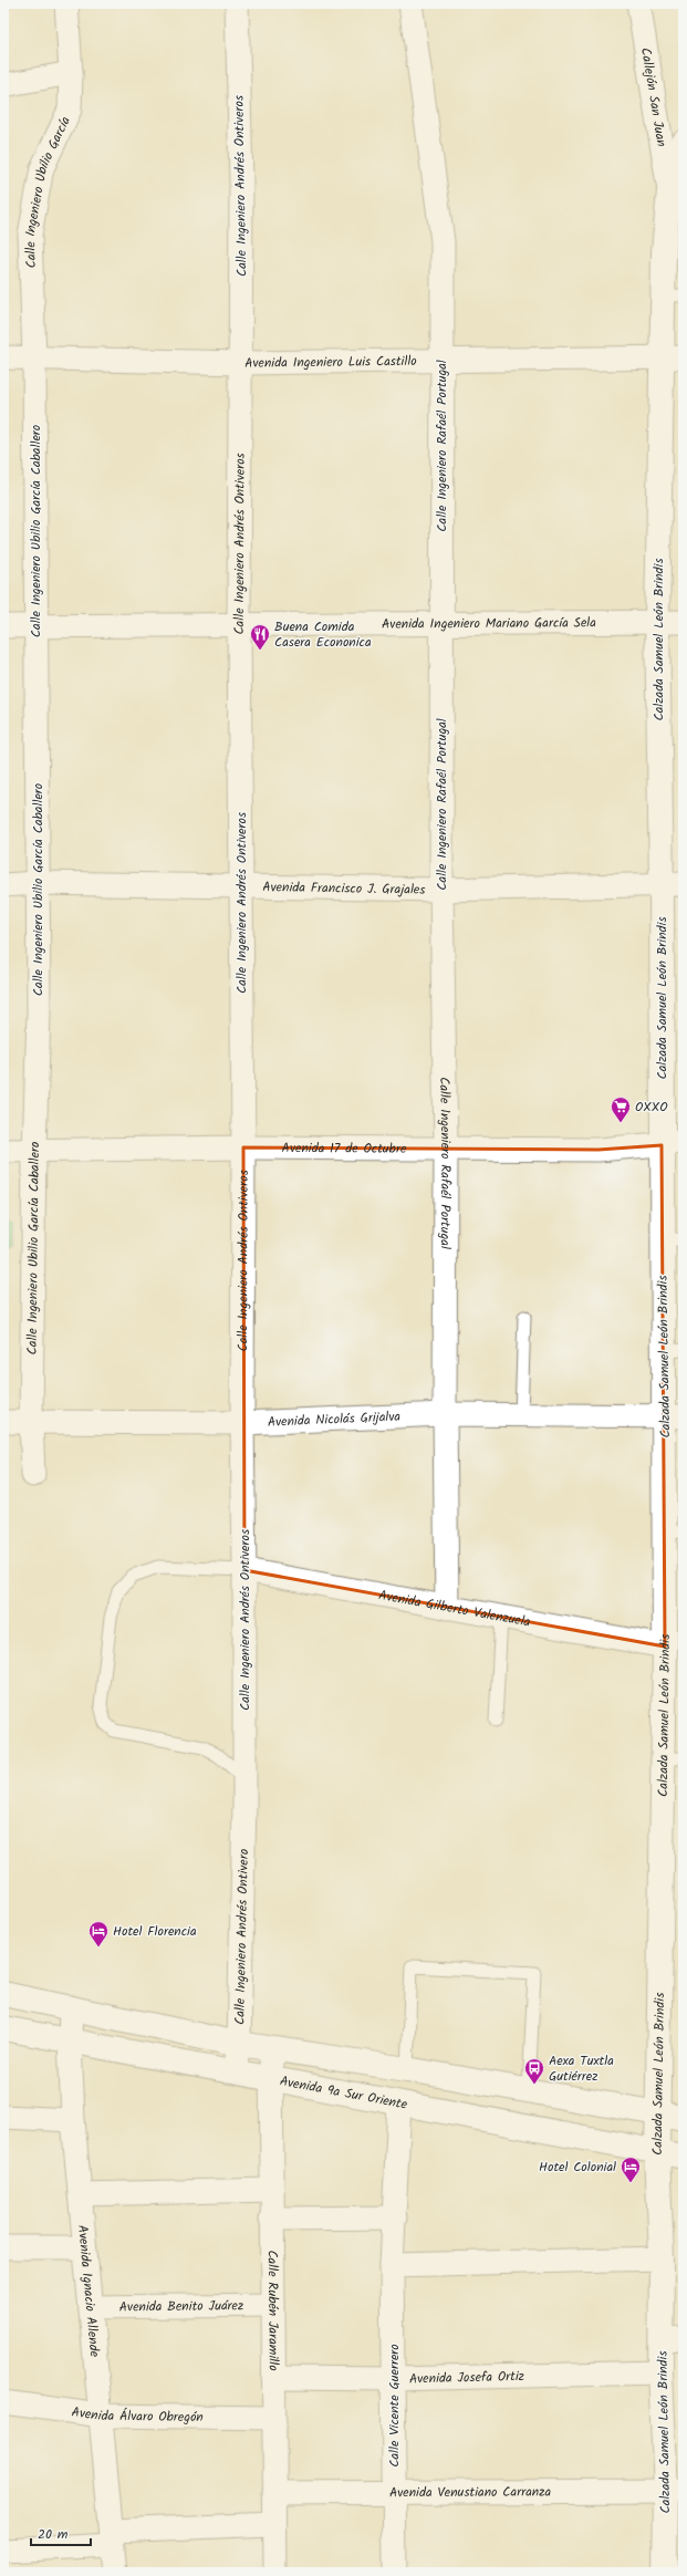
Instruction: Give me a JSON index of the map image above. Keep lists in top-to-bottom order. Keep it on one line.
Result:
{"streets":{"street":["Callejón San Juan","Calle Ingeniero Andrés Ontiveros","Calle Ingeniero Ubilio García","Avenida Ingeniero Luis Castillo","Calle Ingeniero Rafaél Portugal","Calle Ingeniero Ubilio García Caballero","Avenida Ingeniero Mariano García Sela","Calzada Samuel León Brindis","Avenida Francisco J. Grajales","Avenida 17 de Octubre","Avenida Nicolás Grijalva","Avenida Gilberto Valenzuela","Calle Ingeniero Andrés Ontivero","Avenida 9a Sur Oriente","Avenida Ignacio Allende","Avenida Benito Juárez","Calle Rubén Jaramillo","Avenida Josefa Ortiz","Calle Vicente Guerrero","Avenida Álvaro Obregón","Avenida Venustiano Carranza"]},"crossings":[["Callejón San Juan","Calzada Samuel León Brindis"],["Calle Ingeniero Andrés Ontiveros","Avenida Ingeniero Luis Castillo"],["Calle Ingeniero Andrés Ontiveros","Avenida Ingeniero Mariano García Sela"],["Calle Ingeniero Andrés Ontiveros","Avenida Francisco J. Grajales"],["Calle Ingeniero Andrés Ontiveros","Avenida 17 de Octubre"],["Calle Ingeniero Andrés Ontiveros","Avenida Nicolás Grijalva"],["Calle Ingeniero Andrés Ontiveros","Avenida Gilberto Valenzuela"],["Calle Ingeniero Andrés Ontiveros","Calle Ingeniero Andrés Ontivero"],["Calle Ingeniero Ubilio García","Avenida Ingeniero Luis Castillo"],["Calle Ingeniero Ubilio García","Calle Ingeniero Ubilio García Caballero"],["Avenida Ingeniero Luis Castillo","Calle Ingeniero Rafaél Portugal"],["Avenida Ingeniero Luis Castillo","Calle Ingeniero Ubilio García Caballero"],["Avenida Ingeniero Luis Castillo","Calzada Samuel León Brindis"],["Calle Ingeniero Rafaél Portugal","Avenida Ingeniero Mariano García Sela"],["Calle Ingeniero Rafaél Portugal","Avenida Francisco J. Grajales"],["Calle Ingeniero Rafaél Portugal","Avenida 17 de Octubre"],["Calle Ingeniero Rafaél Portugal","Avenida Nicolás Grijalva"],["Calle Ingeniero Rafaél Portugal","Avenida Gilberto Valenzuela"],["Calle Ingeniero Ubilio García Caballero","Avenida Ingeniero Mariano García Sela"],["Calle Ingeniero Ubilio García Caballero","Avenida Francisco J. Grajales"],["Calle Ingeniero Ubilio García Caballero","Avenida 17 de Octubre"],["Calle Ingeniero Ubilio García Caballero","Avenida Nicolás Grijalva"],["Avenida Ingeniero Mariano García Sela","Calzada Samuel León Brindis"],["Calzada Samuel León Brindis","Avenida Francisco J. Grajales"],["Calzada Samuel León Brindis","Avenida 17 de Octubre"],["Calzada Samuel León Brindis","Avenida Nicolás Grijalva"],["Calzada Samuel León Brindis","Avenida Gilberto Valenzuela"],["Calzada Samuel León Brindis","Avenida 9a Sur Oriente"],["Calzada Samuel León Brindis","Avenida Josefa Ortiz"],["Calzada Samuel León Brindis","Avenida Venustiano Carranza"],["Calle Ingeniero Andrés Ontivero","Avenida 9a Sur Oriente"],["Avenida 9a Sur Oriente","Avenida Ignacio Allende"],["Avenida 9a Sur Oriente","Calle Rubén Jaramillo"],["Avenida 9a Sur Oriente","Calle Vicente Guerrero"],["Avenida Ignacio Allende","Avenida Benito Juárez"],["Avenida Ignacio Allende","Avenida Álvaro Obregón"],["Avenida Benito Juárez","Calle Rubén Jaramillo"],["Calle Rubén Jaramillo","Avenida Josefa Ortiz"],["Calle Rubén Jaramillo","Avenida Álvaro Obregón"],["Calle Rubén Jaramillo","Avenida Venustiano Carranza"],["Avenida Josefa Ortiz","Calle Vicente Guerrero"],["Calle Vicente Guerrero","Avenida Venustiano Carranza"]],"places":{"restaurant":["Buena Comida Casera Econonica"],"supermarket":["OXXO"],"hotel":["Hotel Florencia","Hotel Colonial"],"bus stop":["Aexa Tuxtla Gutiérrez"]},"scale_bar":"20 m"}
